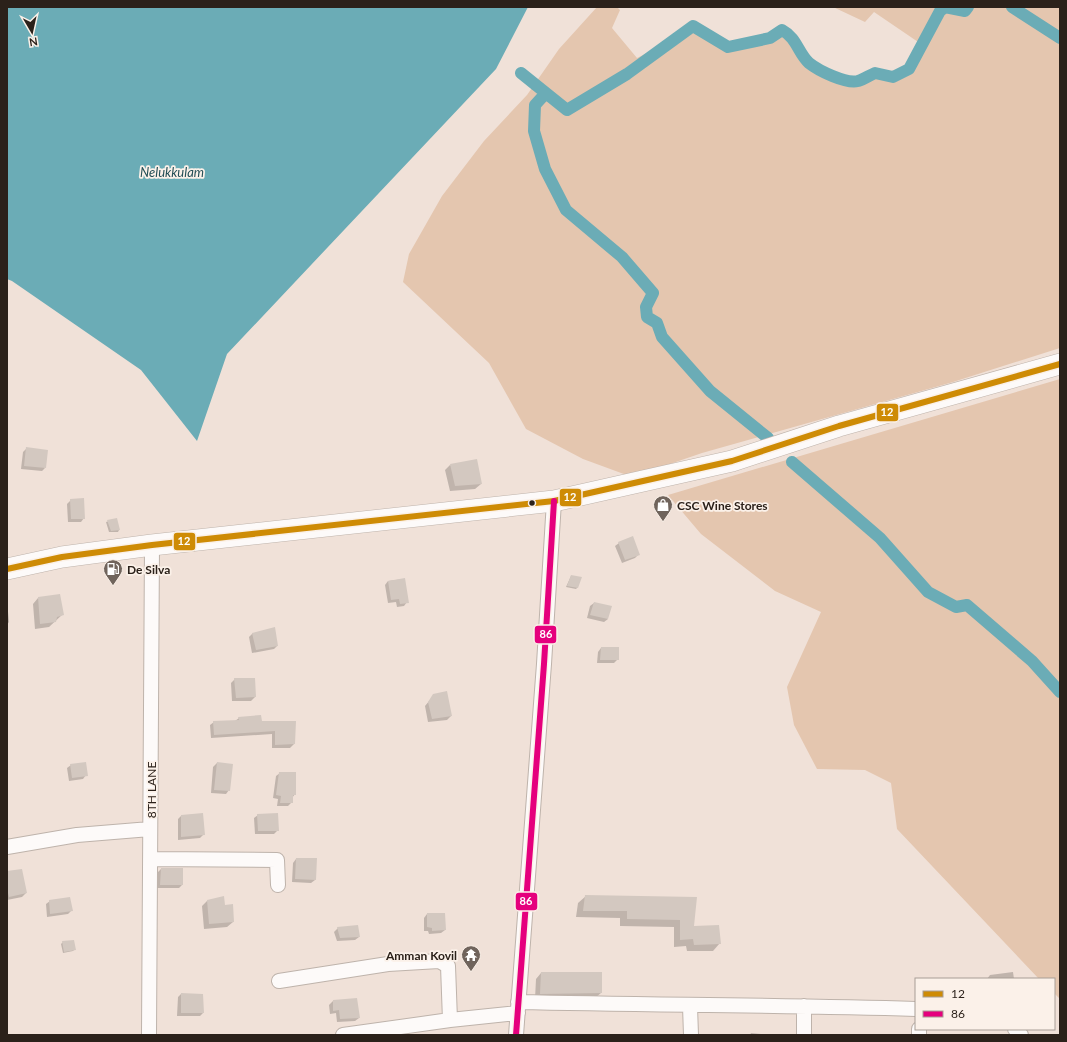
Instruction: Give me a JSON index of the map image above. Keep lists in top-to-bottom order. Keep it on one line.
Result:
{"streets":{"street":["8TH LANE"]},"water":["Nelukkulam"],"places":{"shop":["CSC Wine Stores"],"fuel station":["De Silva"],"temple":["Amman Kovil"]},"lines":["transit line 12","transit line 86"],"legend":["12","86"],"north":"bottom"}
